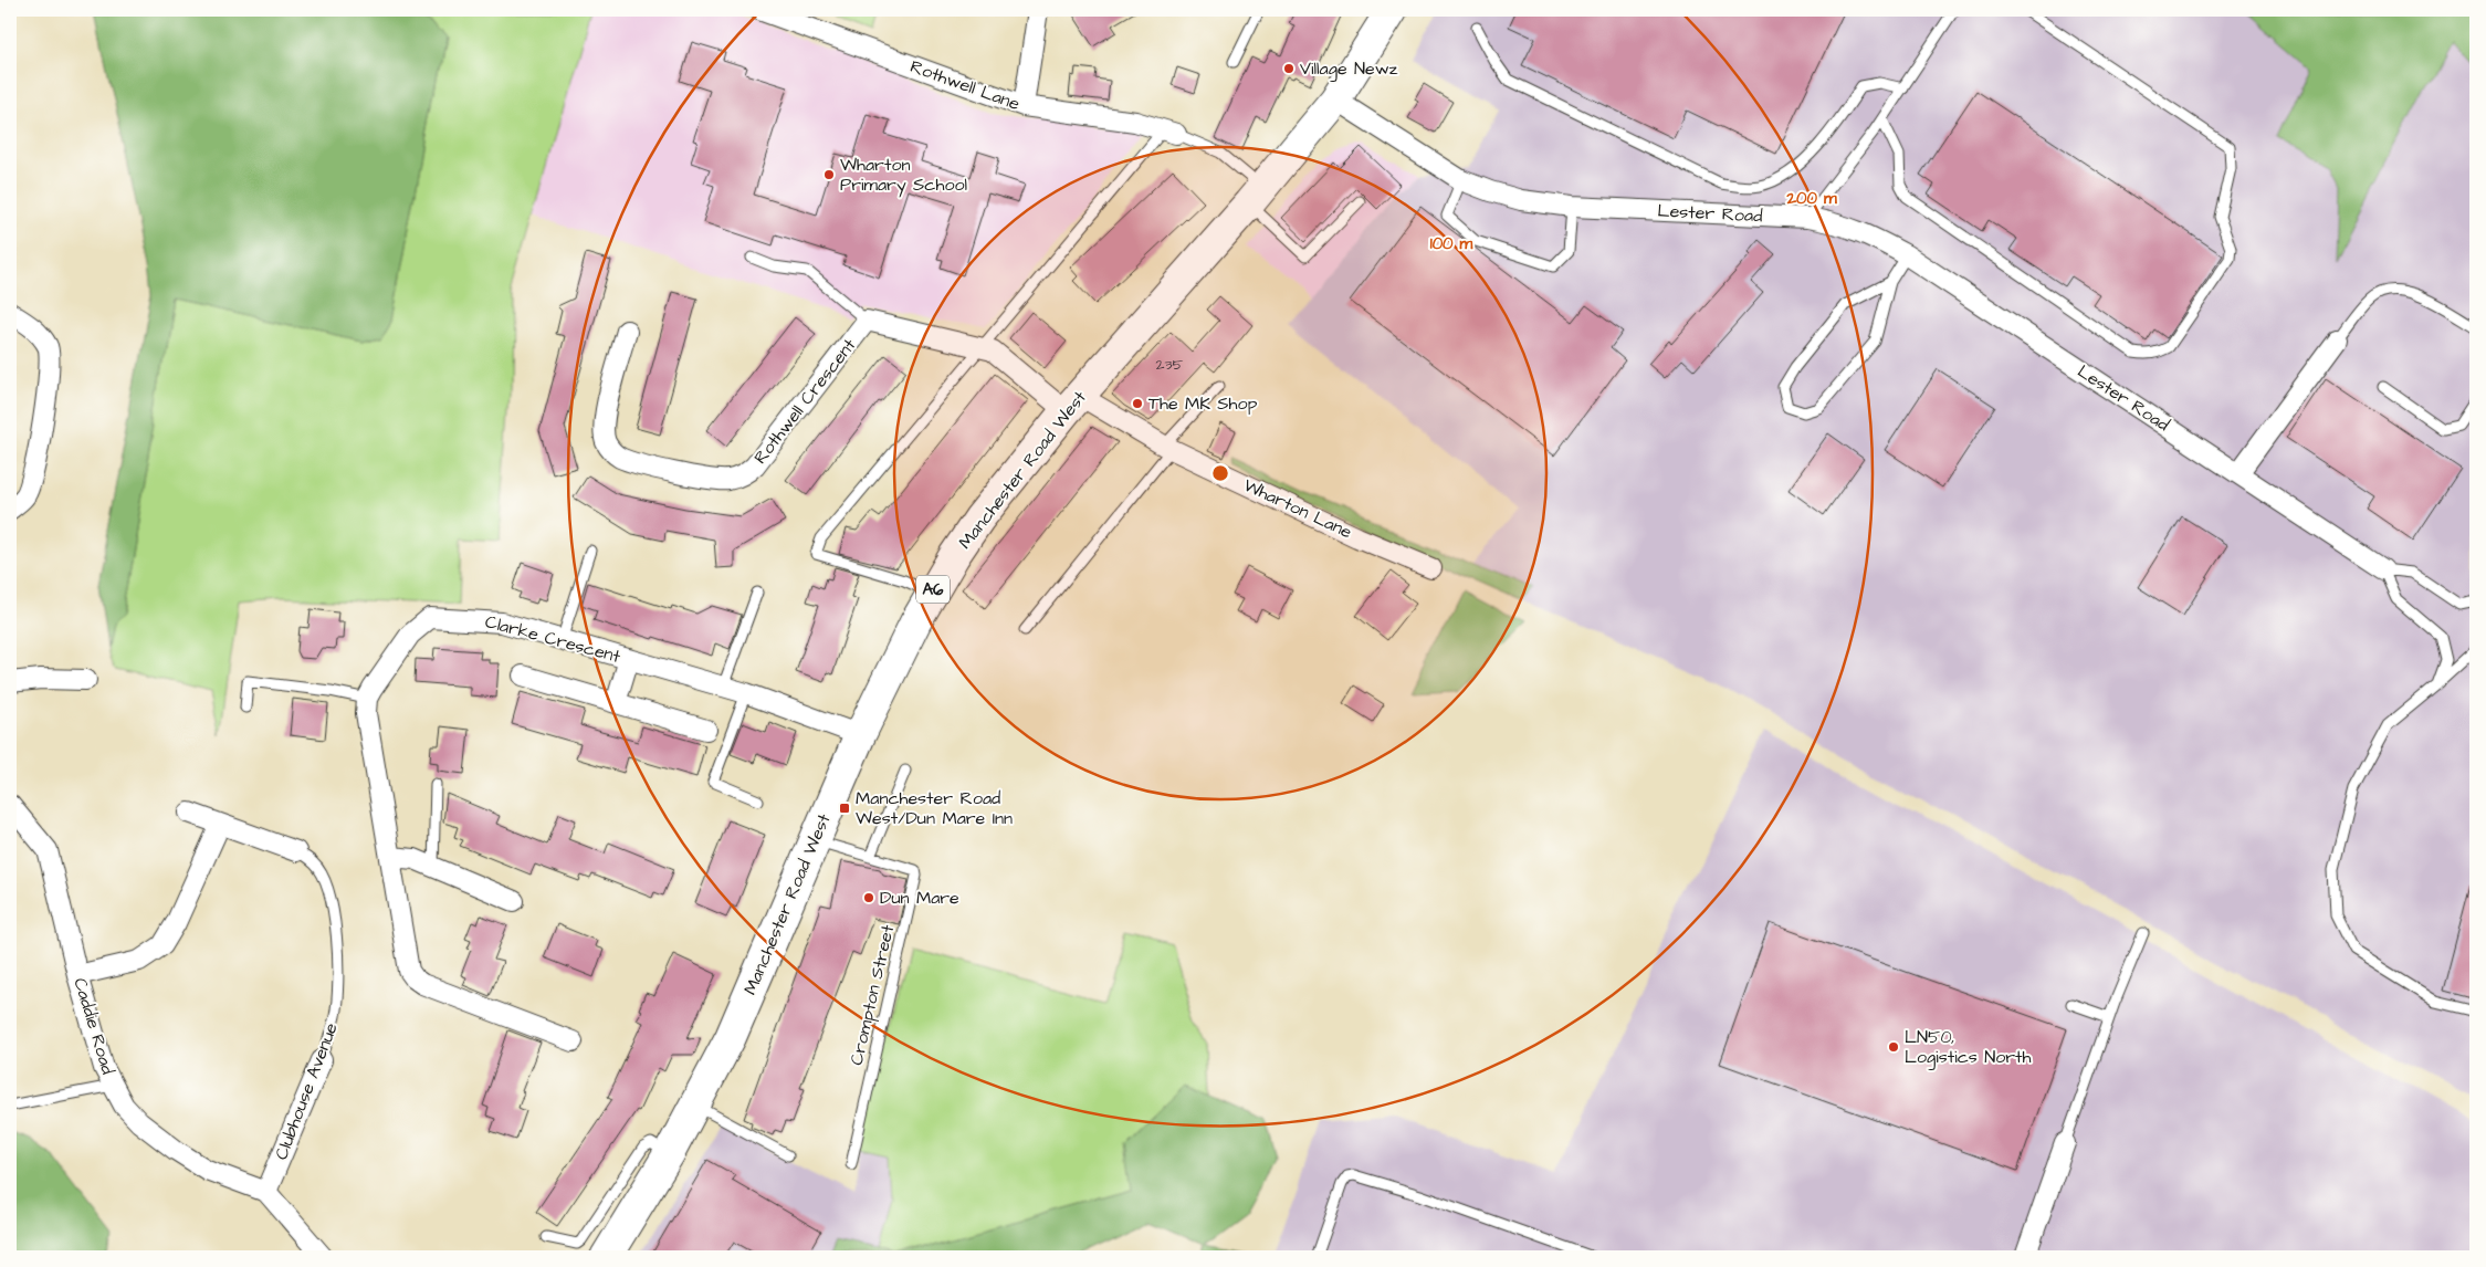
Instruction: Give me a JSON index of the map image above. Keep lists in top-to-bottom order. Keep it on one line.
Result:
{"streets":{"main road":["Manchester Road West","A6"],"street":["Rothwell Lane","Lester Road","Rothwell Crescent","Wharton Lane","Clarke Crescent","Caddie Road","Clubhouse Avenue"],"lane":["Crompton Street"]},"crossings":[["Lester Road","Manchester Road West"],["Rothwell Crescent","Manchester Road West"],["Rothwell Crescent","Wharton Lane"],["Manchester Road West","Wharton Lane"],["Manchester Road West","Clarke Crescent"],["Manchester Road West","Crompton Street"],["Caddie Road","Clubhouse Avenue"]],"places":{"other":["Village Newz","Wharton Primary School","The MK Shop","Dun Mare","LN50, Logistics North"],"transit":["Manchester Road West/Dun Mare Inn"]},"house_numbers":["235"],"rings":["200 m","100 m"]}
